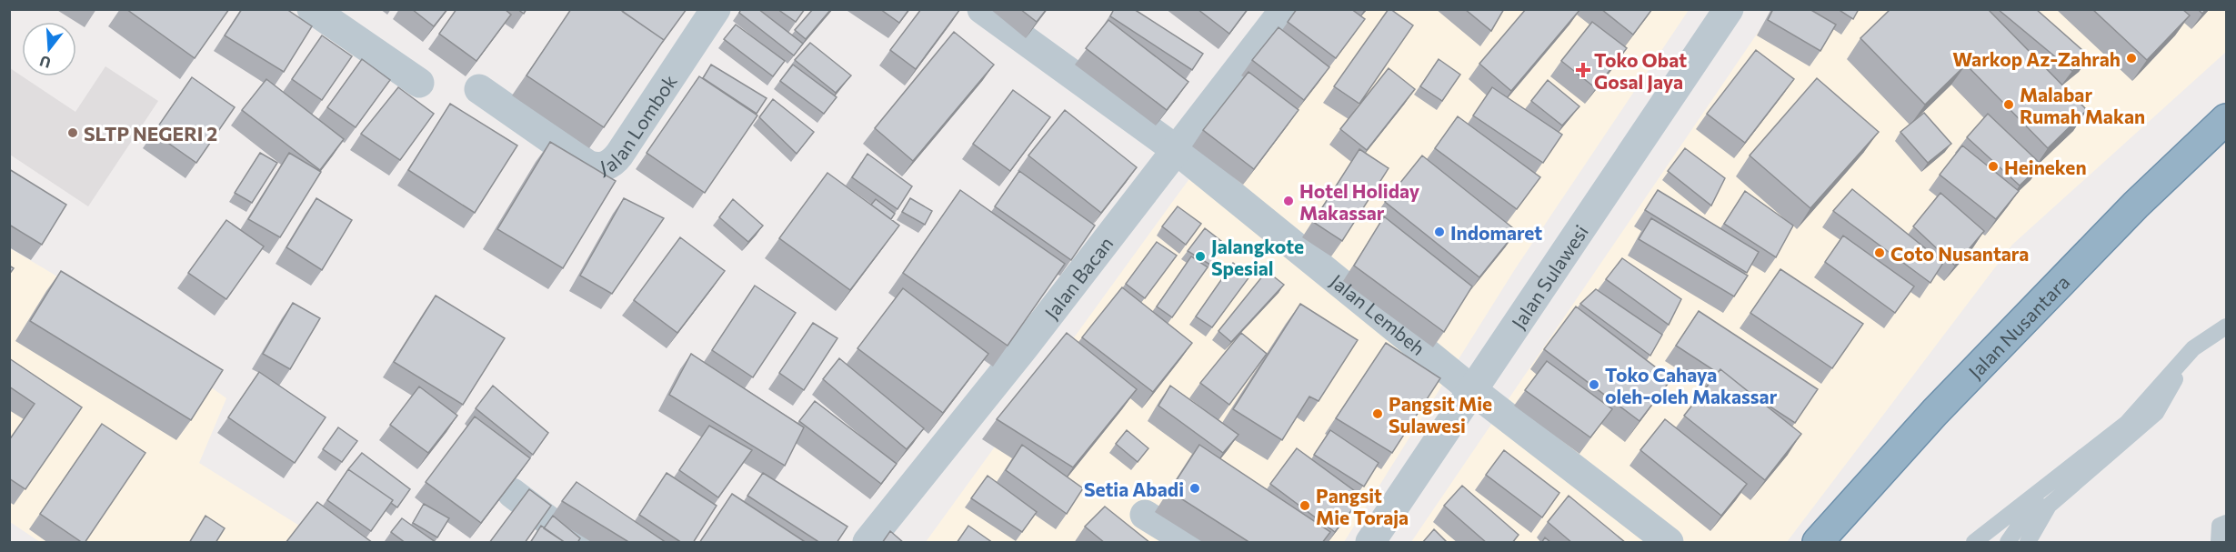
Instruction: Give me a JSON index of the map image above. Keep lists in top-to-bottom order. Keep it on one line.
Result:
{"streets":{"highway":["Jalan Nusantara"],"street":["Jalan Lombok","Jalan Sulawesi","Jalan Bacan","Jalan Lembeh"]},"crossings":[["Jalan Sulawesi","Jalan Lembeh"],["Jalan Bacan","Jalan Lembeh"]],"places":{"other":["Warkop Az-Zahrah","Malabar Rumah Makan","SLTP NEGERI 2","Heineken","Hotel Holiday Makassar","Indomaret","Coto Nusantara","Jalangkote Spesial","Toko Cahaya oleh-oleh Makassar","Pangsit Mie Sulawesi","Setia Abadi","Pangsit Mie Toraja"],"health":["Toko Obat Gosal Jaya"]},"north":"bottom"}
